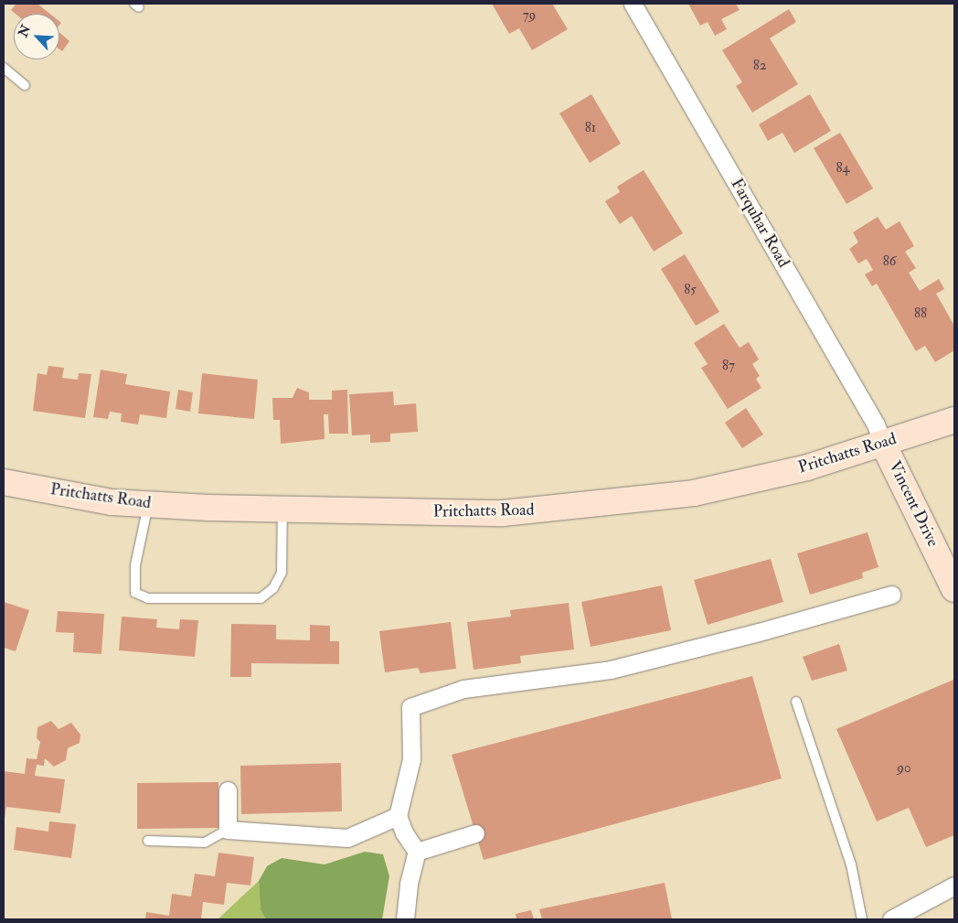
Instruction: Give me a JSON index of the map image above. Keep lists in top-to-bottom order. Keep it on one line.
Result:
{"streets":{"street":["Farquhar Road","Pritchatts Road","Vincent Drive"]},"crossings":[["Farquhar Road","Pritchatts Road"],["Farquhar Road","Vincent Drive"],["Pritchatts Road","Vincent Drive"]],"house_numbers":["79","82","81","84","86","85","88","87","90"],"north":"top left"}
